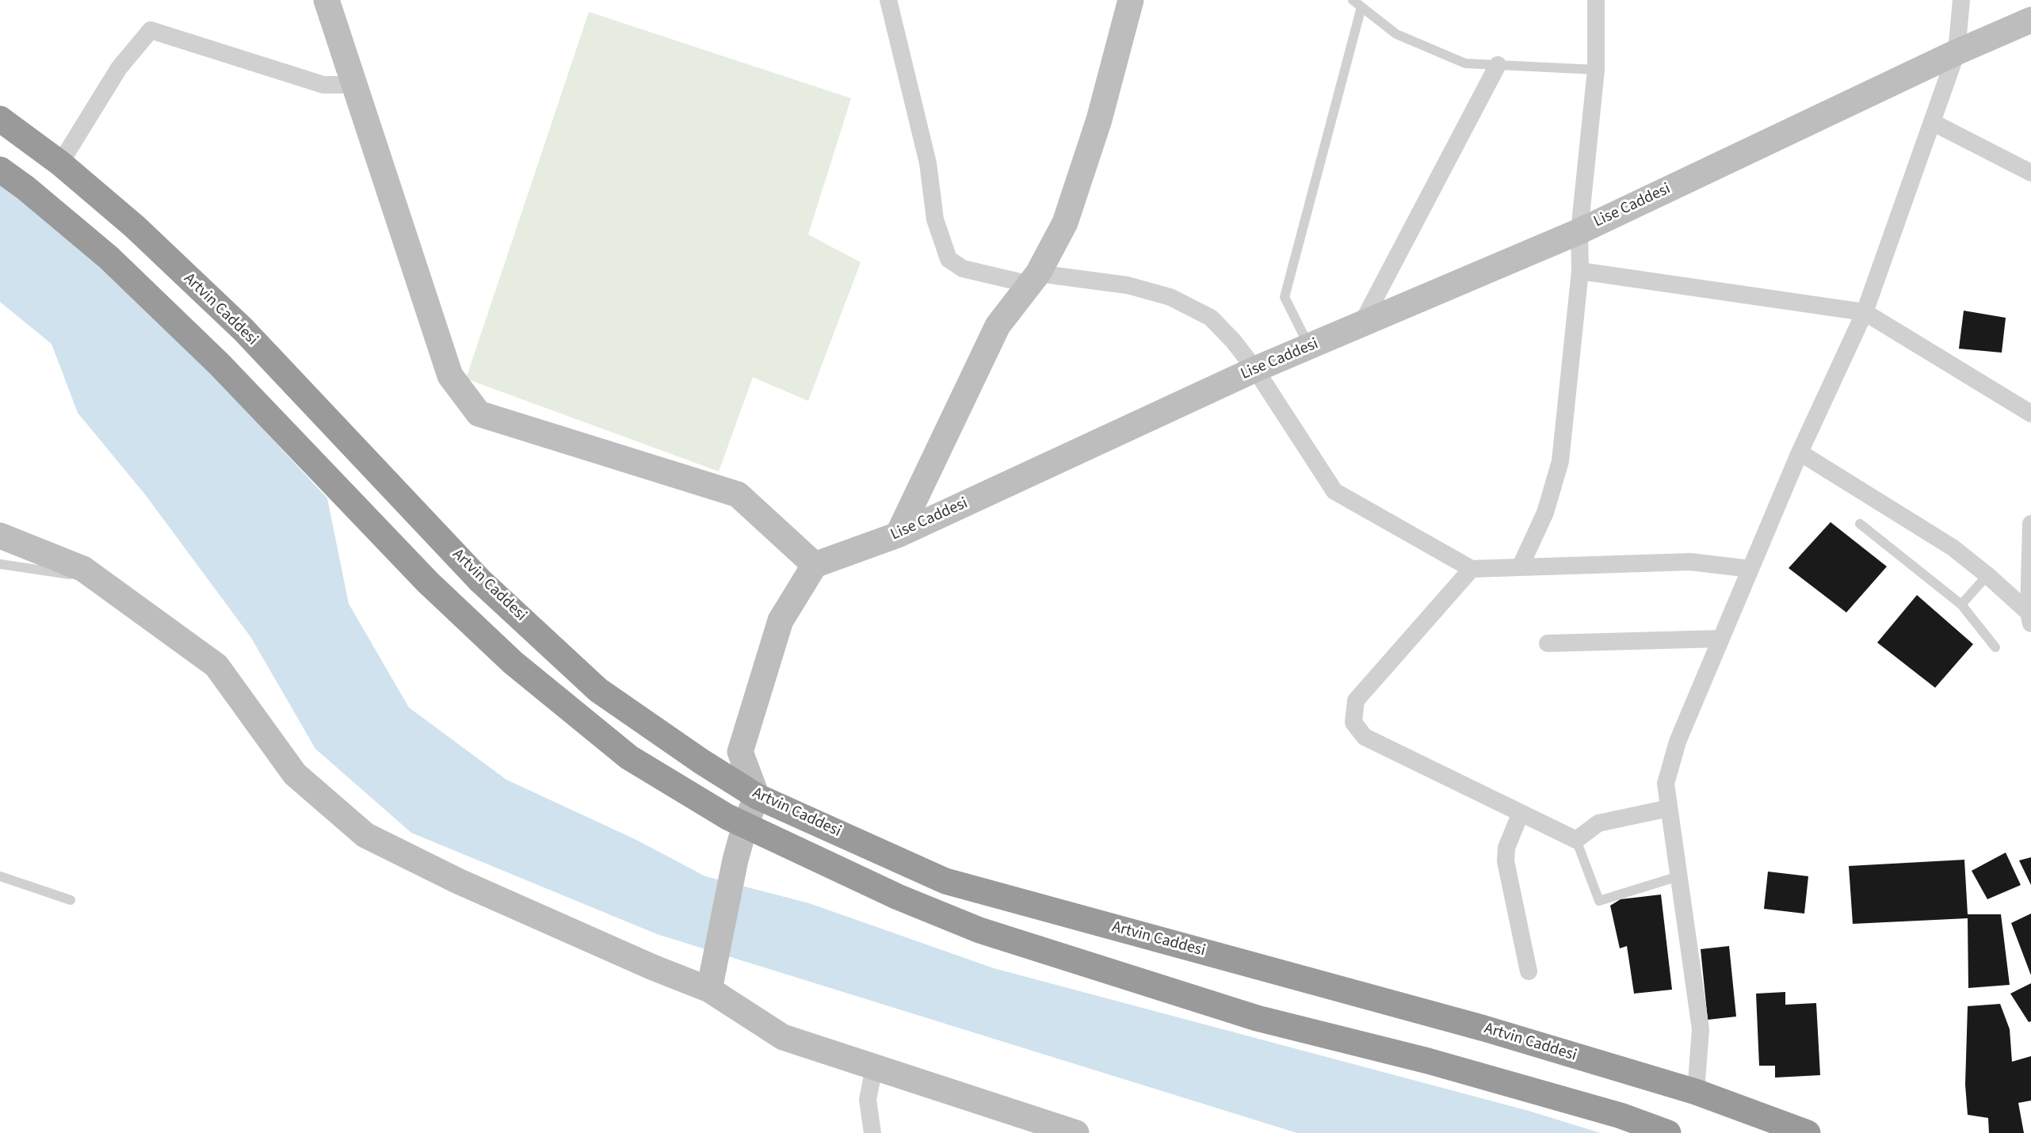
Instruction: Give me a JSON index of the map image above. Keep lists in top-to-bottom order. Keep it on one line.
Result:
{"streets":{"highway":["Artvin Caddesi"],"street":["Lise Caddesi"]}}
